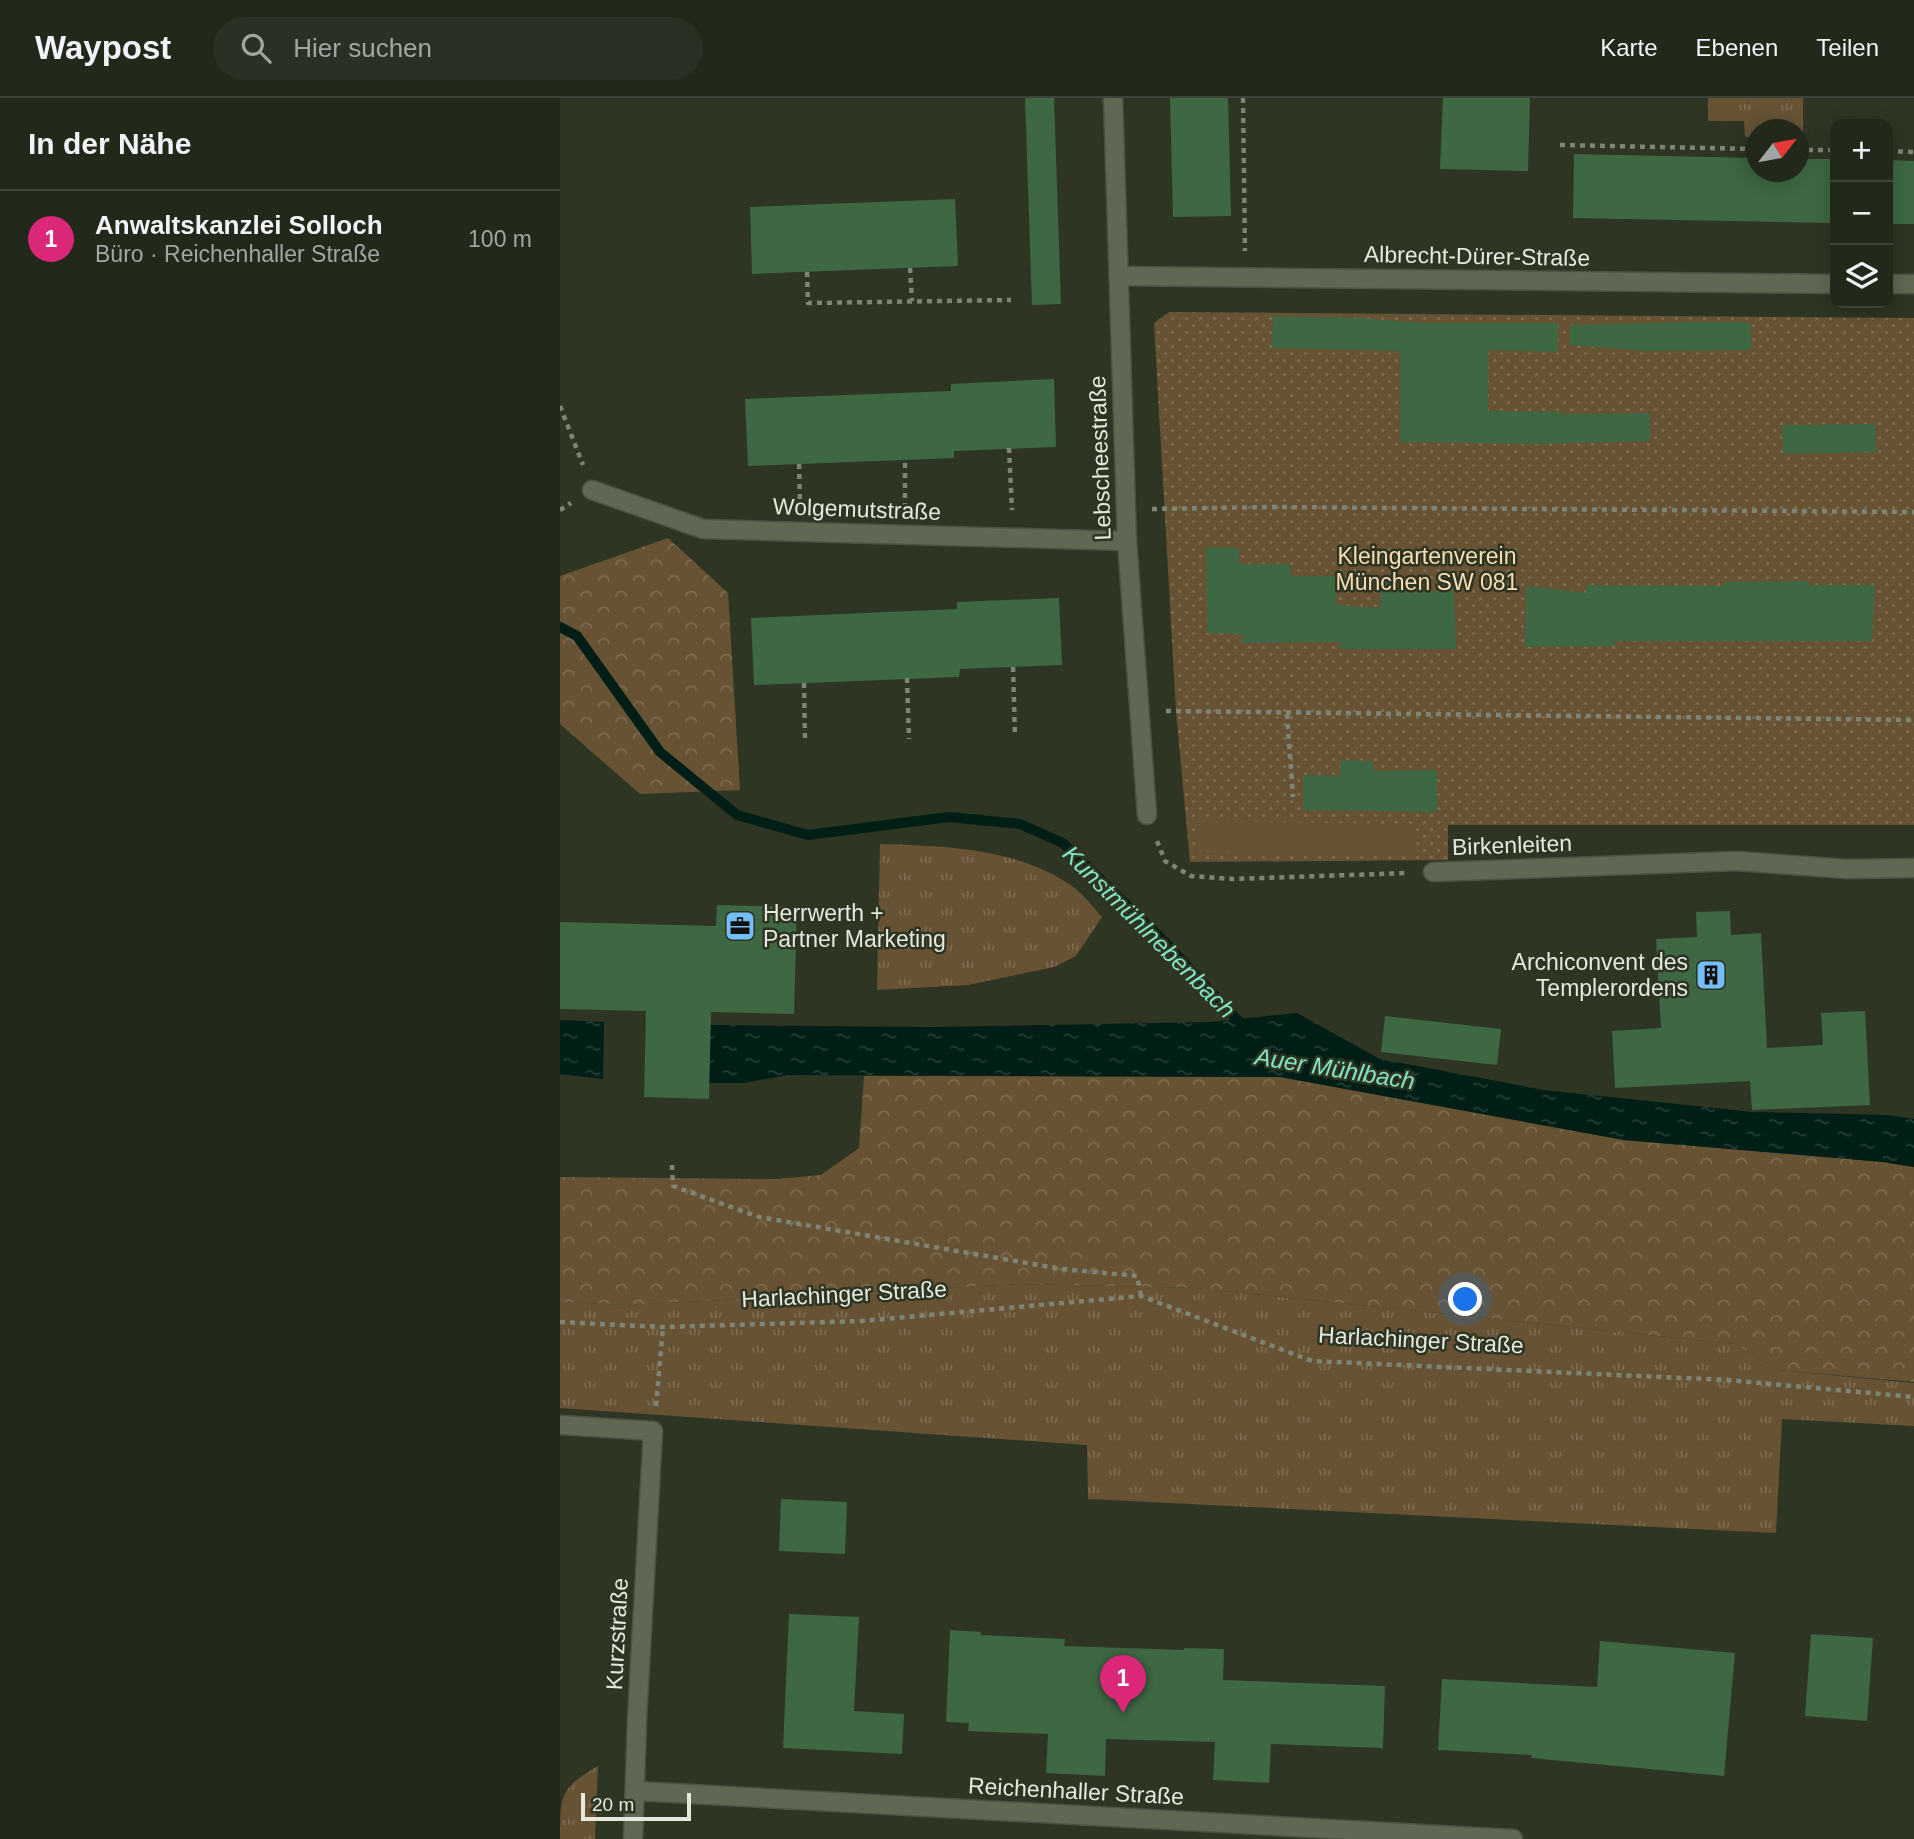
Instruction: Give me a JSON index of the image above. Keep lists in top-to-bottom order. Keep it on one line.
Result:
{"streets":{"street":["Albrecht-Dürer-Straße","Lebscheestraße","Wolgemutstraße","Birkenleiten","Kurzstraße","Reichenhaller Straße"],"path":["Harlachinger Straße"]},"crossings":[["Albrecht-Dürer-Straße","Lebscheestraße"],["Lebscheestraße","Wolgemutstraße"],["Lebscheestraße","Birkenleiten"],["Kurzstraße","Reichenhaller Straße"]],"water":["Kunstmühlnebenbach","Auer Mühlbach"],"parks":["Kleingartenverein München SW 081"],"places":{"office":["Herrwerth + Partner Marketing"],"building":["Archiconvent des Templerordens"]},"scale_bar":"20 m","north":"top right","page":{"header":"Waypost","search":"Hier suchen","nav":["Karte","Ebenen","Teilen"],"heading":"In der Nähe","map_buttons":["+","−"],"list":[{"mark":"1","name":"Anwaltskanzlei Solloch","note":"Büro · Reichenhaller Straße","value":"100 m"}],"pins":"1","scale":"20 m"}}
